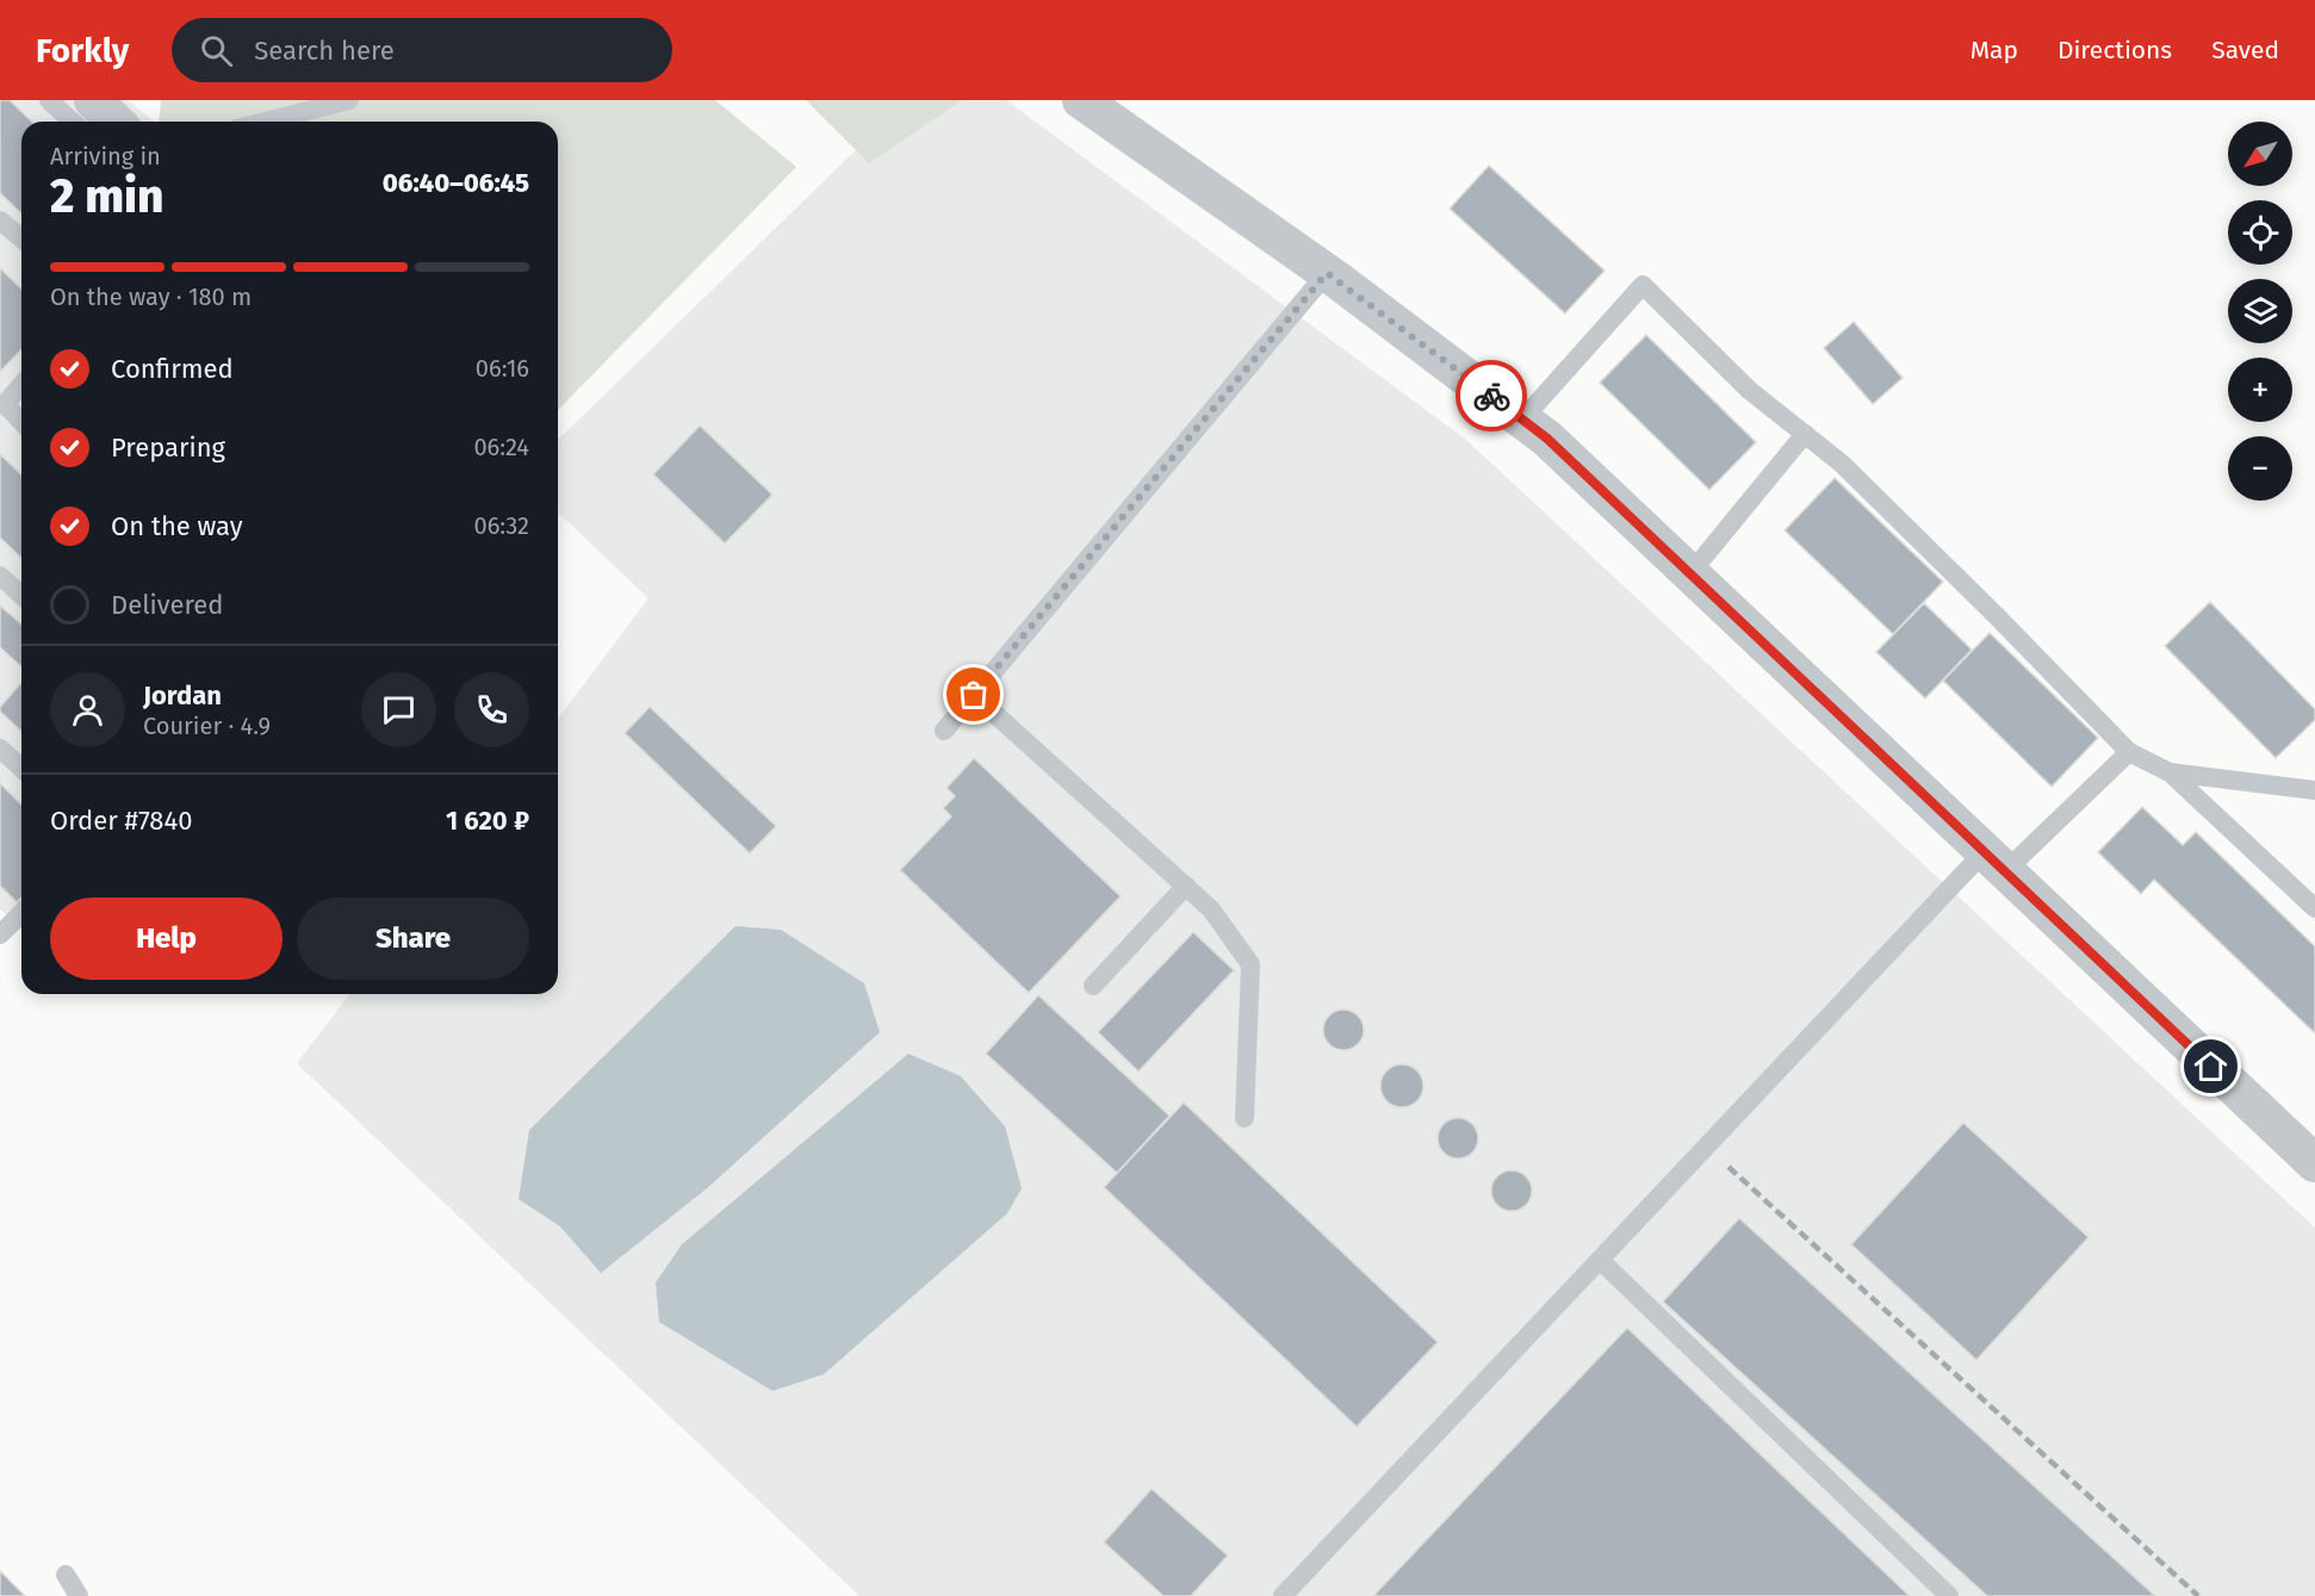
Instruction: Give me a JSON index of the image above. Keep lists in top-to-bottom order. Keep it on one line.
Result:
{"north":"bottom left","page":{"header":"Forkly","search":"Search here","nav":["Map","Directions","Saved"],"map_buttons":["+","−"],"heading":["2 min","Arriving in","06:40–06:45"],"panel":["Jordan","Courier · 4.9","Order #7840","1 620 ₽"],"bar":"On the way · 180 m","list":[["Confirmed","06:16"],["Preparing","06:24"],["On the way","06:32"],"Delivered"],"buttons":["Help","Share"]}}
